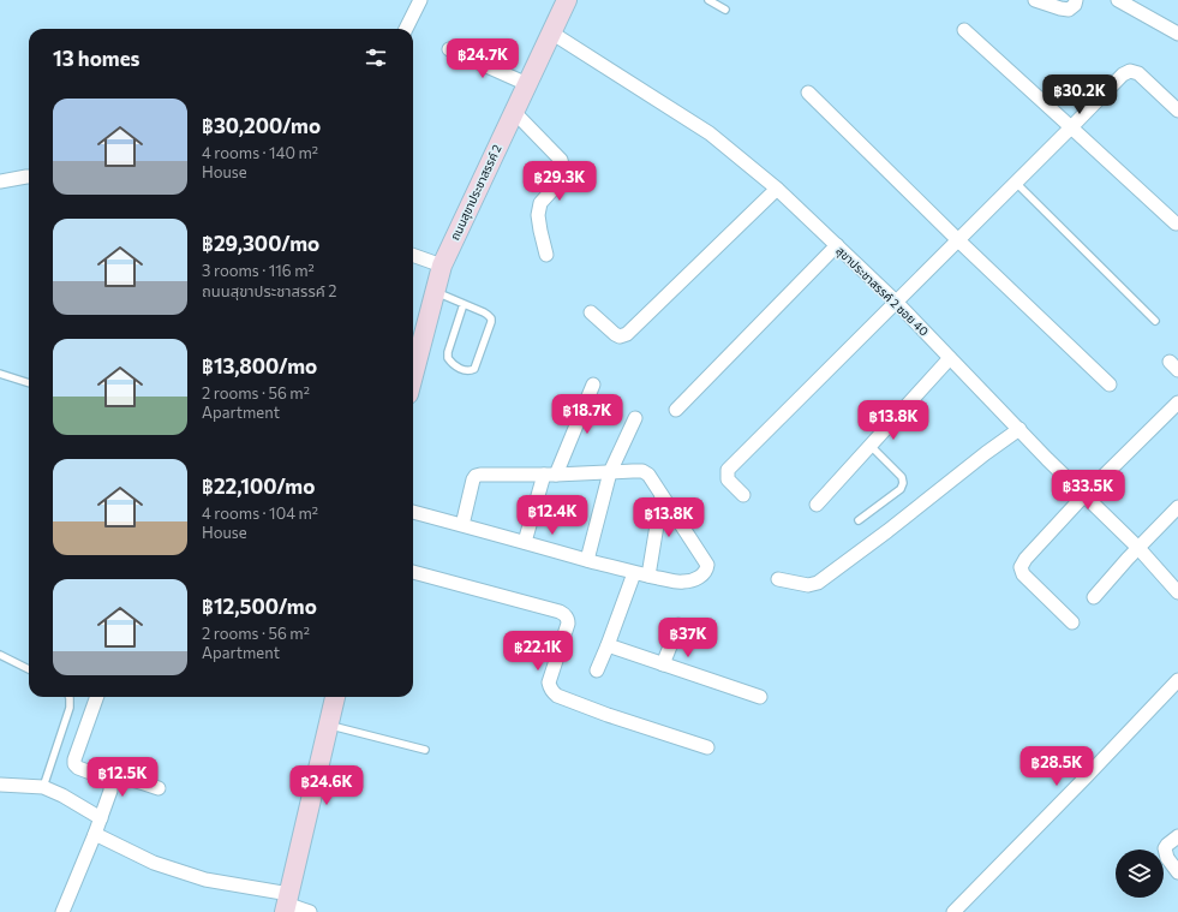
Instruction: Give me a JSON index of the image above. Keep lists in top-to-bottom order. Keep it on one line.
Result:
{"streets":{"street":["ถนนสุขาประชาสรรค์ 2","สุขาประชาสรรค์ 2 ซอย 40"]},"crossings":[["ถนนสุขาประชาสรรค์ 2","สุขาประชาสรรค์ 2 ซอย 40"]],"page":{"heading":"13 homes","price":["฿24.7K","฿30.2K","฿29.3K","฿18.7K","฿13.8K","฿33.5K","฿12.4K","฿13.8K","฿37K","฿22.1K","฿28.5K","฿12.5K","฿24.6K"],"list":[{"name":"฿30,200/mo","note":"4 rooms · 140 m² · House"},{"name":"฿29,300/mo","note":"3 rooms · 116 m² · ถนนสุขาประชาสรรค์ 2"},{"name":"฿13,800/mo","note":"2 rooms · 56 m² · Apartment"},{"name":"฿22,100/mo","note":"4 rooms · 104 m² · House"},{"name":"฿12,500/mo","note":"2 rooms · 56 m² · Apartment"}]}}
